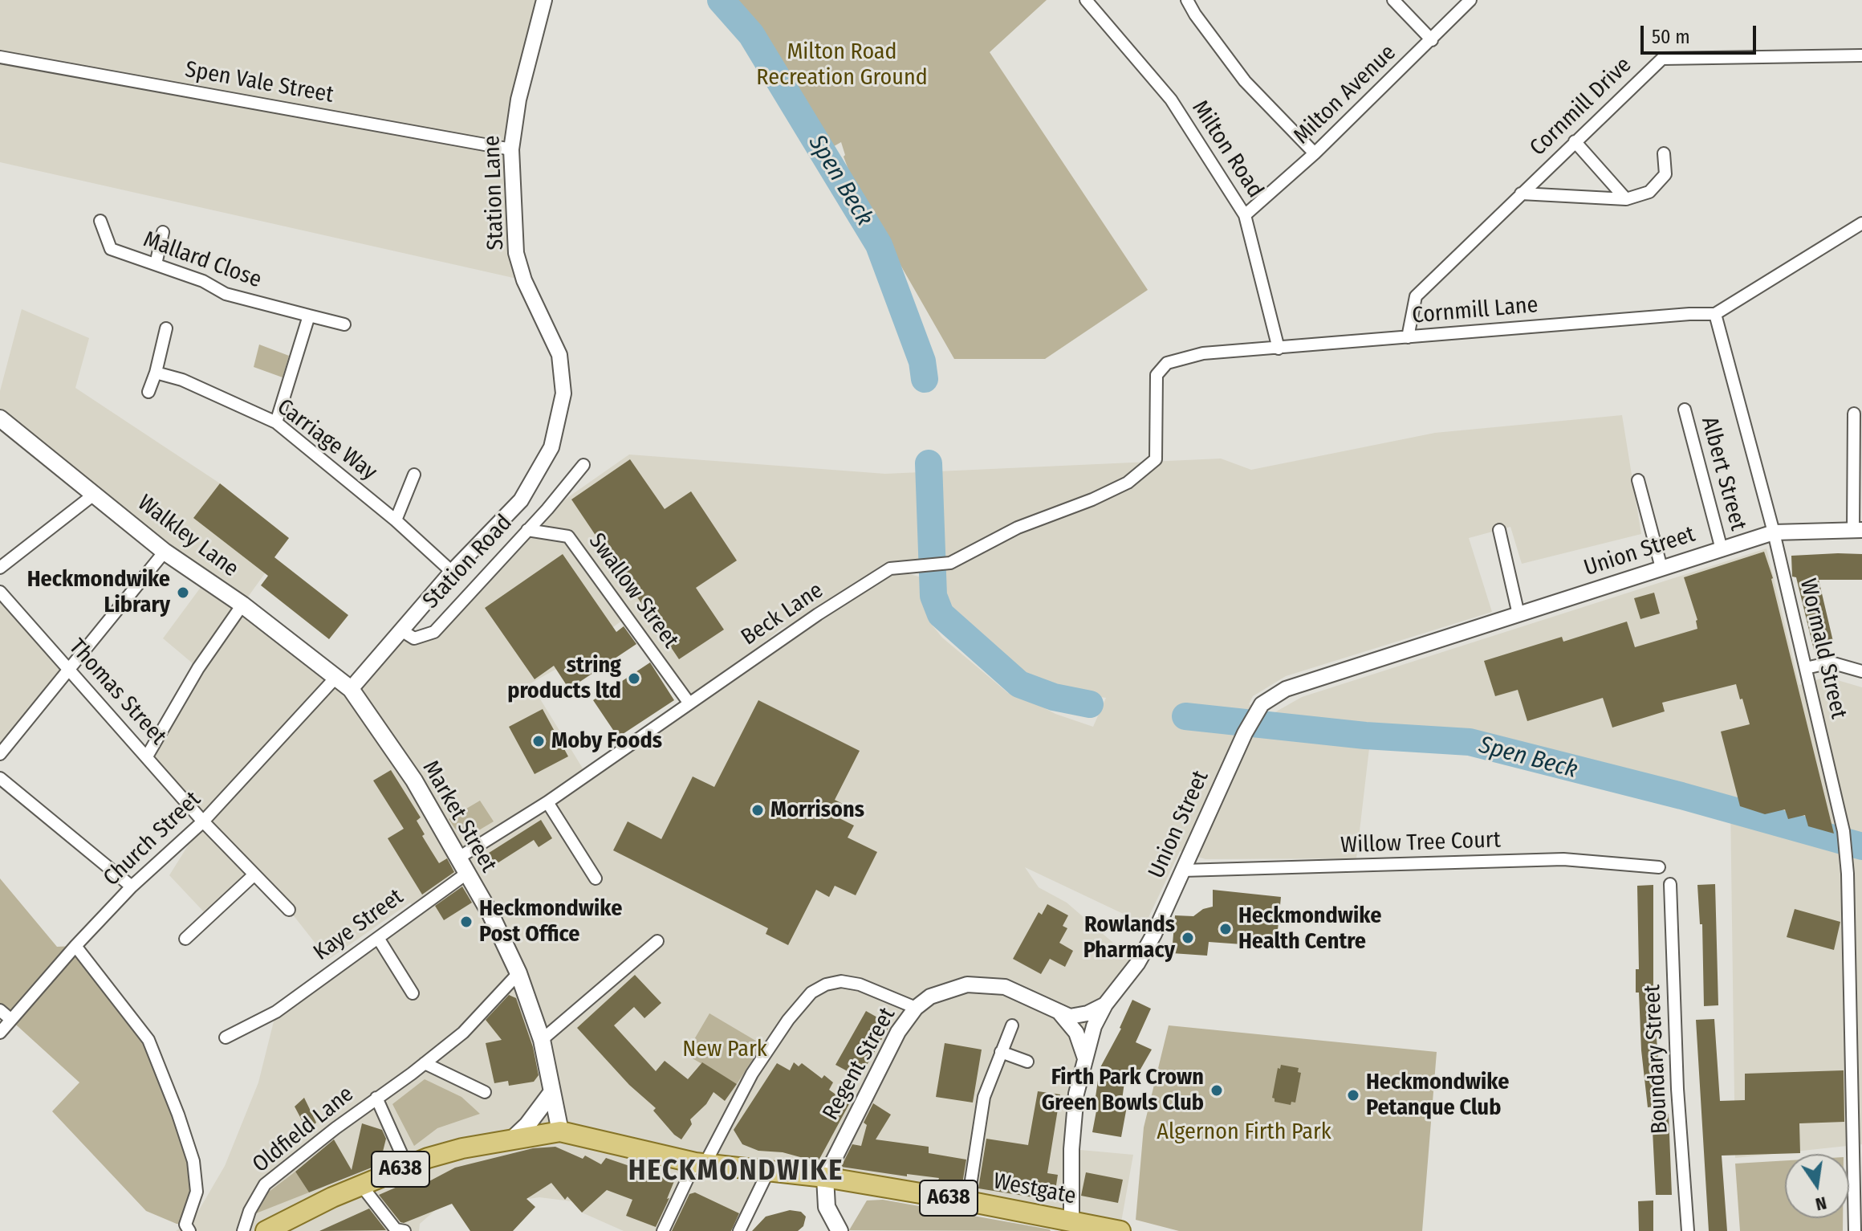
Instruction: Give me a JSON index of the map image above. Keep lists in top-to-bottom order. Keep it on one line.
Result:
{"streets":{"main road":["Walkley Lane","Market Street","A638","Westgate"],"street":["Spen Vale Street","Milton Avenue","Cornmill Drive","Milton Road","Station Lane","Mallard Close","Cornmill Lane","Carriage Way","Albert Street","Union Street","Station Road","Swallow Street","Beck Lane","Wormald Street","Thomas Street","Church Street","Willow Tree Court","Kaye Street","Boundary Street","Regent Street","Oldfield Lane"]},"crossings":[["Spen Vale Street","Station Lane"],["Milton Avenue","Milton Road"],["Cornmill Drive","Cornmill Lane"],["Milton Road","Cornmill Lane"],["Station Lane","Carriage Way"],["Station Lane","Station Road"],["Cornmill Lane","Beck Lane"],["Cornmill Lane","Wormald Street"],["Albert Street","Union Street"],["Walkley Lane","Market Street"],["Walkley Lane","Church Street"],["Union Street","Wormald Street"],["Union Street","Willow Tree Court"],["Union Street","Regent Street"],["Union Street","Westgate"],["Station Road","Swallow Street"],["Swallow Street","Beck Lane"],["Beck Lane","Market Street"],["Thomas Street","Church Street"],["Market Street","Kaye Street"],["Market Street","Oldfield Lane"],["Market Street","A638"],["Regent Street","A638"],["Regent Street","Westgate"],["Oldfield Lane","A638"],["A638","Westgate"]],"districts":["HECKMONDWIKE"],"water":["Spen Beck"],"parks":["Milton Road Recreation Ground","New Park","Algernon Firth Park"],"places":["Heckmondwike Library","string products ltd","Moby Foods","Morrisons","Heckmondwike Post Office","Heckmondwike Health Centre","Rowlands Pharmacy","Firth Park Crown Green Bowls Club","Heckmondwike Petanque Club"],"scale_bar":"50 m","north":"bottom"}
